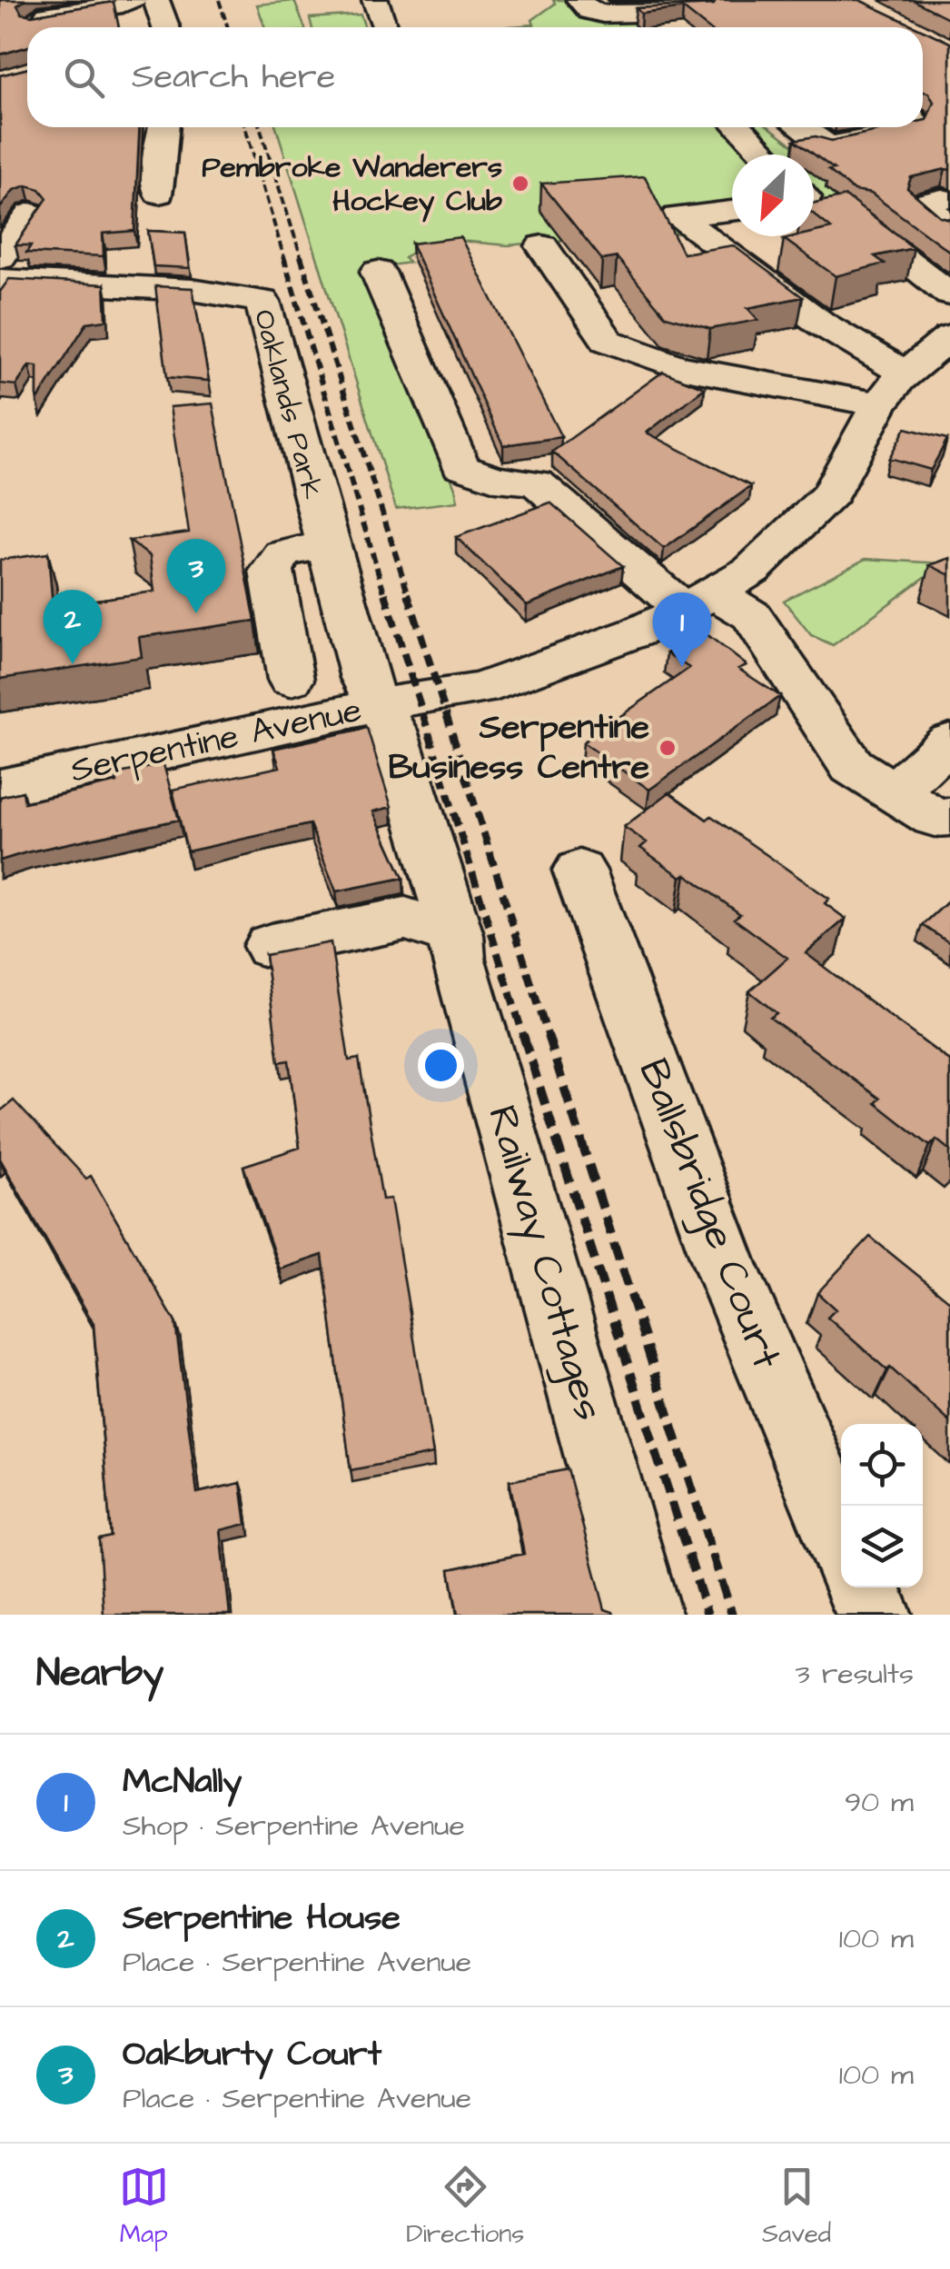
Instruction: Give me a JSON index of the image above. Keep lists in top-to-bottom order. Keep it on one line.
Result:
{"streets":{"street":["Oaklands Park","Serpentine Avenue","Ballsbridge Court","Railway Cottages"]},"crossings":[["Oaklands Park","Serpentine Avenue"],["Oaklands Park","Railway Cottages"],["Serpentine Avenue","Railway Cottages"]],"places":["Pembroke Wanderers Hockey Club","Serpentine Business Centre"],"north":"bottom left","page":{"search":"Search here","pins":["3","2","1"],"heading":["Nearby","3 results"],"list":[{"mark":"1","name":"McNally","note":"Shop · Serpentine Avenue","value":"90 m"},{"mark":"2","name":"Serpentine House","note":"Place · Serpentine Avenue","value":"100 m"},{"mark":"3","name":"Oakburty Court","note":"Place · Serpentine Avenue","value":"100 m"}],"nav":["Map","Directions","Saved"]}}
